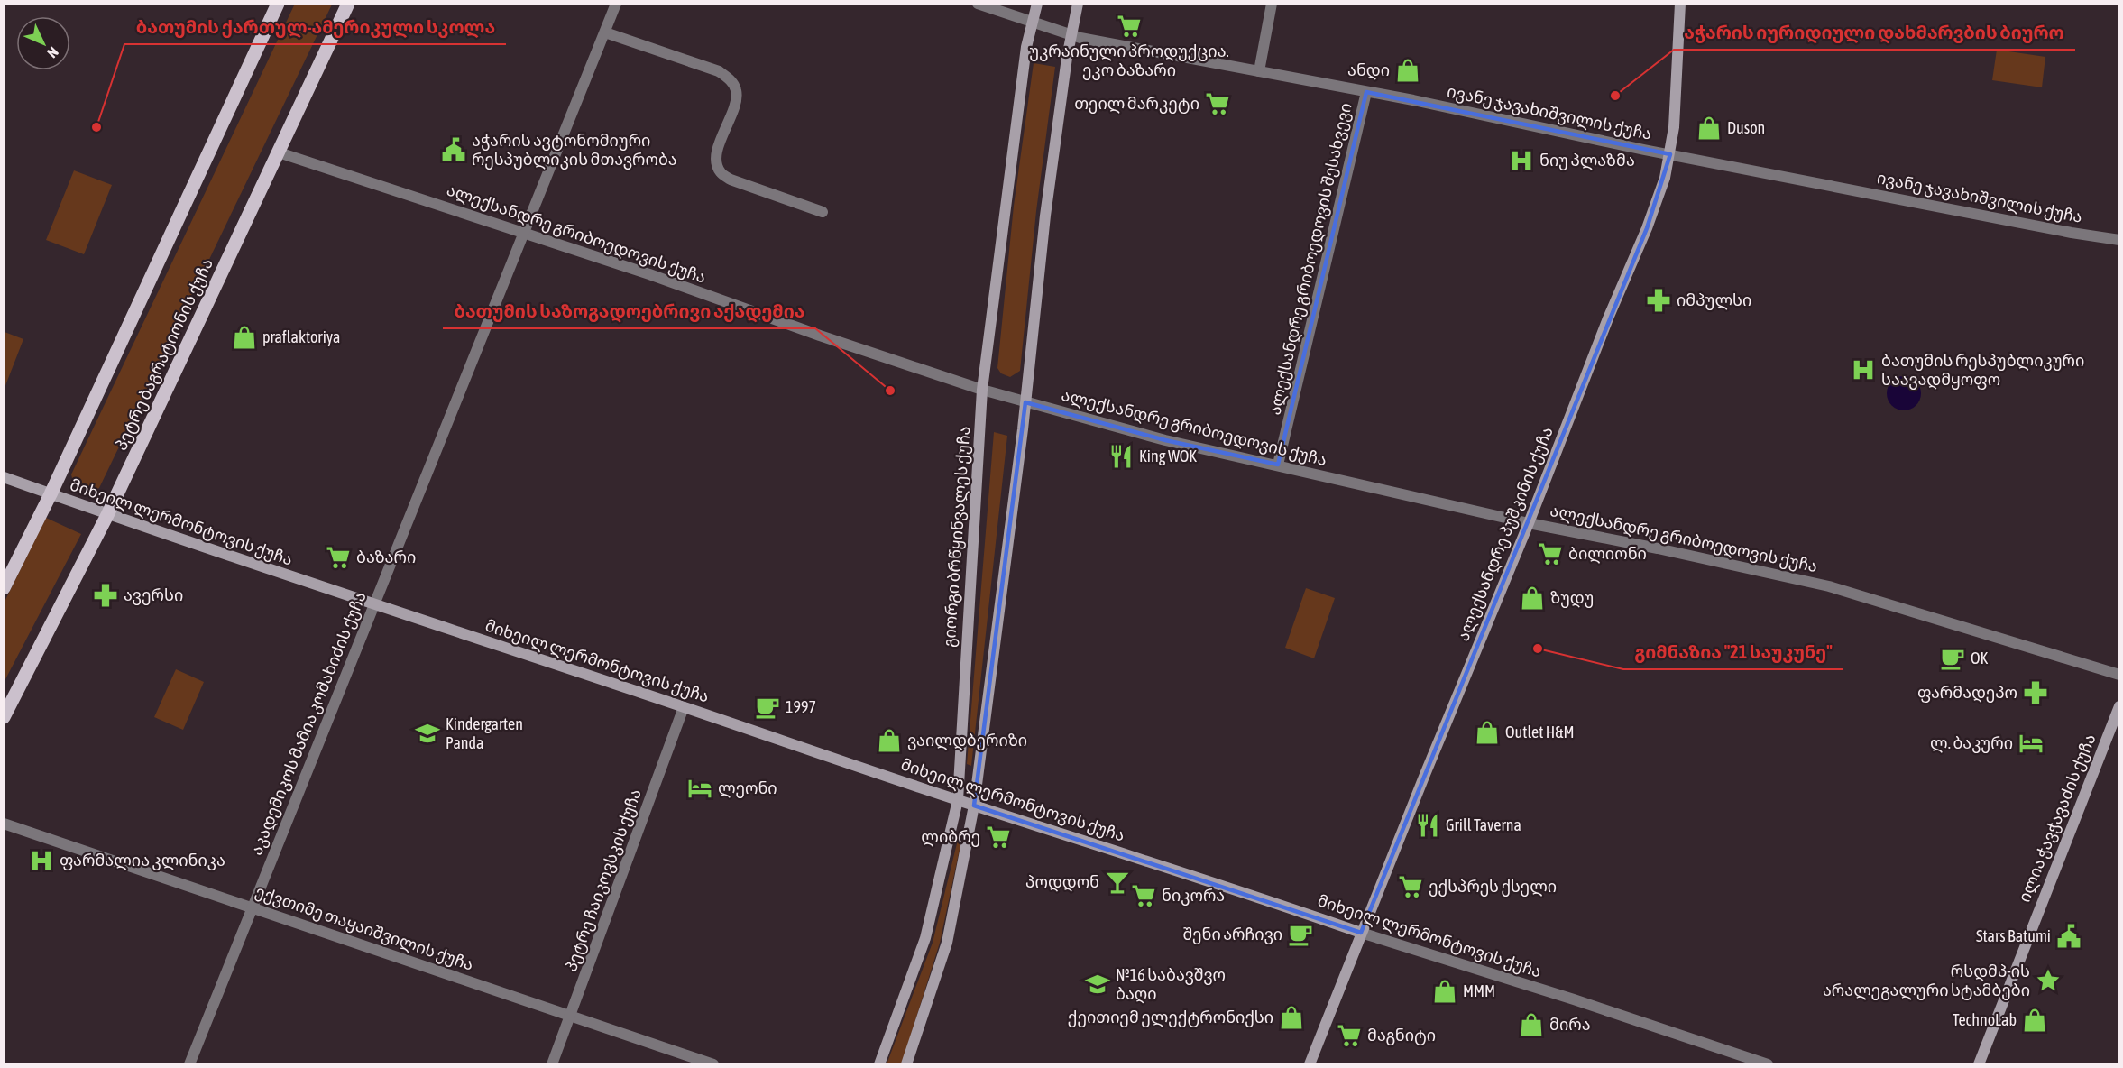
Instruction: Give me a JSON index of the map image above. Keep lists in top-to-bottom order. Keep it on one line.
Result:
{"streets":{"main road":["პეტრე ბაგრატიონის ქუჩა"],"street":["ივანე ჯავახიშვილის ქუჩა","ალექსანდრე გრიბოედოვის ქუჩა","ალექსანდრე გრიბოედოვის შესახვევი","მიხეილ ლერმონტოვის ქუჩა","ალექსანდრე პუშკინის ქუჩა","გიორგი ბრწყინვალეს ქუჩა","აკადემიკოს მამია კომახიძის ქუჩა","ილია ჭავჭავაძის ქუჩა","პეტრე ჩაიკოვსკის ქუჩა","ექვთიმე თაყაიშვილის ქუჩა"]},"crossings":[["ივანე ჯავახიშვილის ქუჩა","ალექსანდრე გრიბოედოვის შესახვევი"],["ივანე ჯავახიშვილის ქუჩა","ალექსანდრე პუშკინის ქუჩა"],["ივანე ჯავახიშვილის ქუჩა","გიორგი ბრწყინვალეს ქუჩა"],["ალექსანდრე გრიბოედოვის ქუჩა","ალექსანდრე გრიბოედოვის შესახვევი"],["ალექსანდრე გრიბოედოვის ქუჩა","პეტრე ბაგრატიონის ქუჩა"],["ალექსანდრე გრიბოედოვის ქუჩა","ალექსანდრე პუშკინის ქუჩა"],["ალექსანდრე გრიბოედოვის ქუჩა","გიორგი ბრწყინვალეს ქუჩა"],["ალექსანდრე გრიბოედოვის ქუჩა","აკადემიკოს მამია კომახიძის ქუჩა"],["პეტრე ბაგრატიონის ქუჩა","მიხეილ ლერმონტოვის ქუჩა"],["მიხეილ ლერმონტოვის ქუჩა","ალექსანდრე პუშკინის ქუჩა"],["მიხეილ ლერმონტოვის ქუჩა","გიორგი ბრწყინვალეს ქუჩა"],["მიხეილ ლერმონტოვის ქუჩა","აკადემიკოს მამია კომახიძის ქუჩა"],["მიხეილ ლერმონტოვის ქუჩა","პეტრე ჩაიკოვსკის ქუჩა"],["აკადემიკოს მამია კომახიძის ქუჩა","ექვთიმე თაყაიშვილის ქუჩა"],["პეტრე ჩაიკოვსკის ქუჩა","ექვთიმე თაყაიშვილის ქუჩა"]],"places":{"supermarket":["უკრაინული პროდუქცია. ეკო ბაზარი","თეილ მარკეტი","ბილიონი","ბაზარი","ლიბრე","ექსპრეს ქსელი","ნიკორა","მაგნიტი"],"shop":["ანდი","Duson","praflaktoriya","ზუდუ","Outlet H&M","ვაილდბერიზი","MMM","ქეითიემ ელექტრონიქსი","TechnoLab","მირა"],"other":["აჭარის იურიდიული დახმარვბის ბიურო","ბათუმის ქართულ-ამერიკული სკოლა","ბათუმის საზოგადოებრივი აქადემია","გიმნაზია \"21 საუკუნე\""],"public building":["აჭარის ავტონომიური რესპუბლიკის მთავრობა","Stars Batumi"],"hospital":["ნიუ პლაზმა","ბათუმის რესპუბლიკური საავადმყოფო","ფარმალია კლინიკა"],"pharmacy":["იმპულსი","ავერსი","ფარმადეპო"],"restaurant":["King WOK","Grill Taverna"],"cafe":["OK","1997","შენი არჩივი"],"school or university":["Kindergarten Panda","№16 საბავშვო ბაღი"],"hotel":["ლ. ბაკური","ლეონი"],"bar":["პოდდონ"],"place":["რსდმპ-ის არალეგალური სტამბები"]},"north":"bottom right"}
